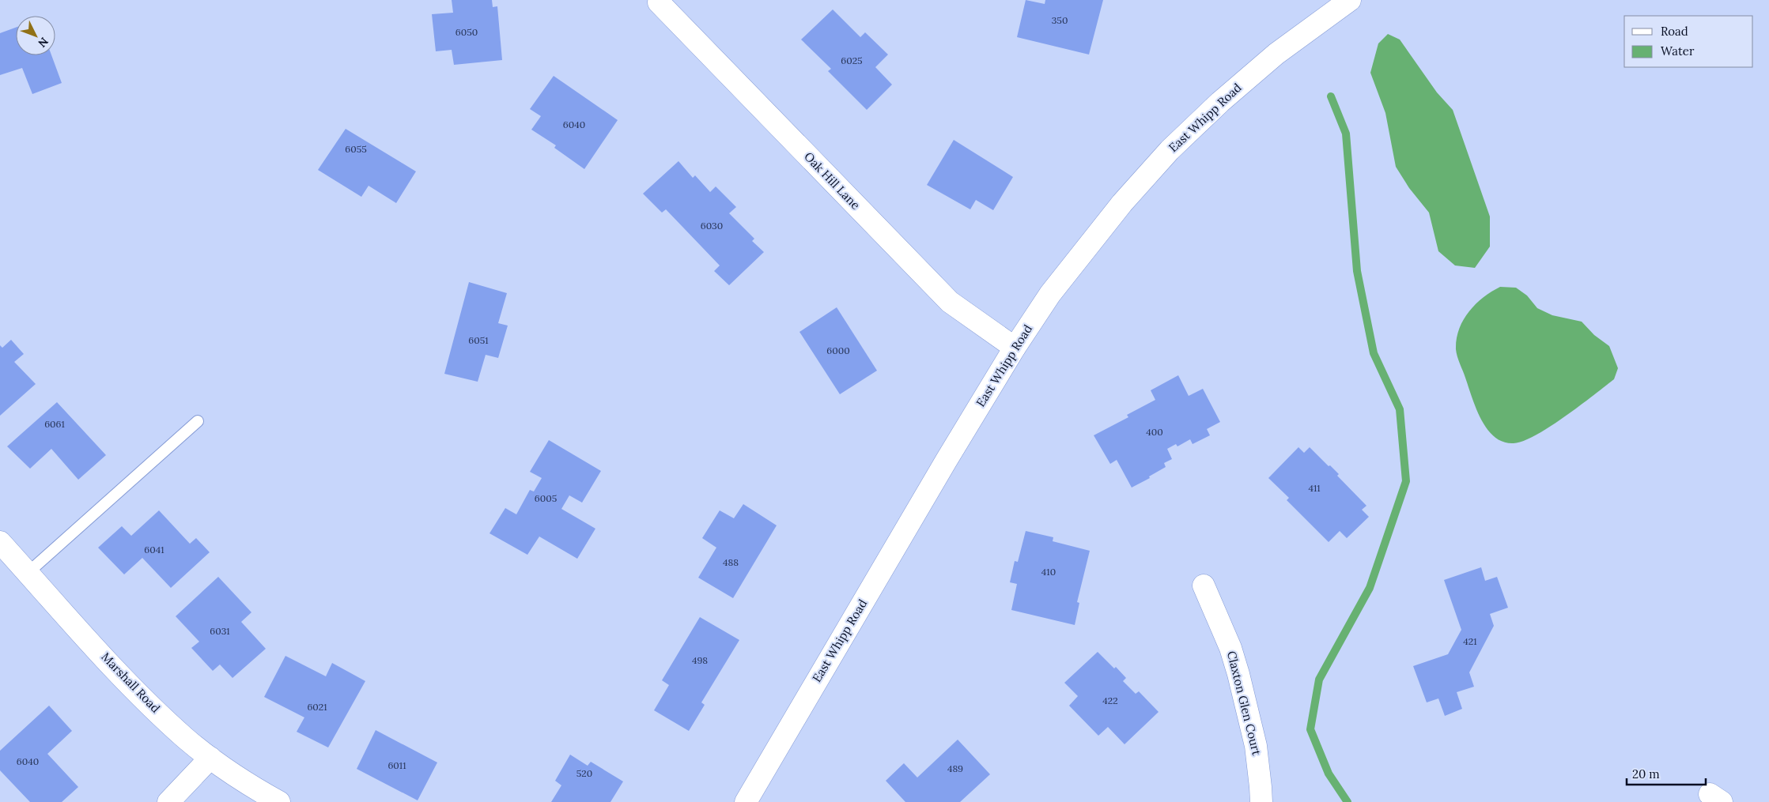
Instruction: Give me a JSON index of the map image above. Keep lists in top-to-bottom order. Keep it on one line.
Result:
{"streets":{"street":["East Whipp Road","Oak Hill Lane","Marshall Road","Claxton Glen Court"]},"crossings":[["East Whipp Road","Oak Hill Lane"]],"house_numbers":["350","6050","6025","6040","6055","6030","6051","6000","6061","400","411","6005","6041","488","410","6031","421","498","422","6021","6040","6011","489","520"],"legend":["Road","Water"],"scale_bar":"20 m","north":"bottom right"}
